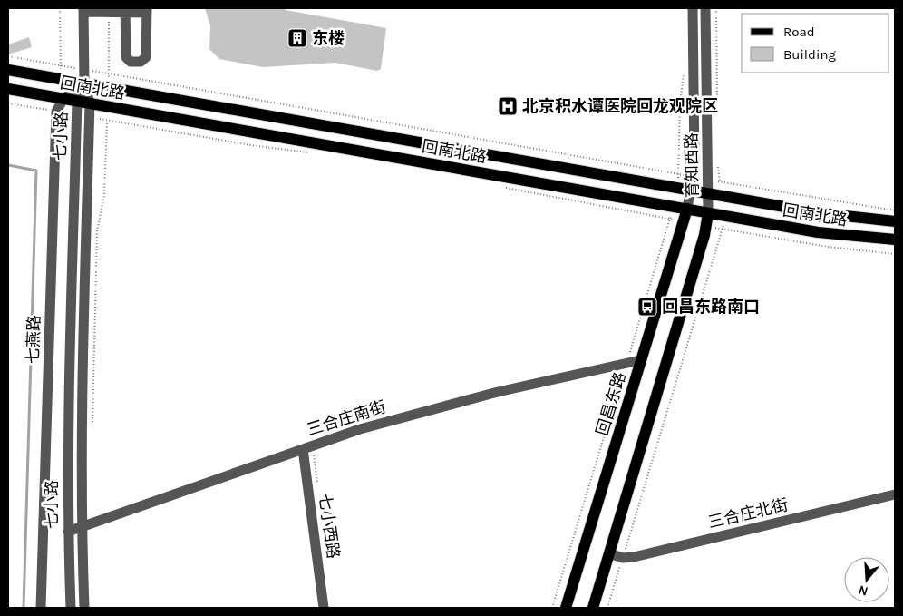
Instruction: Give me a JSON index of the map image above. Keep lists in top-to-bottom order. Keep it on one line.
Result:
{"streets":{"main road":["回南北路","回昌东路"],"street":["七小路","育知西路","七燕路","三合庄南街","三合庄北街","七小西路"]},"crossings":[["回南北路","七小路"],["回南北路","育知西路"],["回南北路","七燕路"],["回南北路","回昌东路"],["七小路","三合庄南街"],["育知西路","回昌东路"],["回昌东路","三合庄南街"],["三合庄南街","七小西路"]],"places":{"building":["东楼"],"hospital":["北京积水谭医院回龙观院区"],"bus stop":["回昌东路南口"]},"legend":["Road","Building"],"north":"bottom"}
